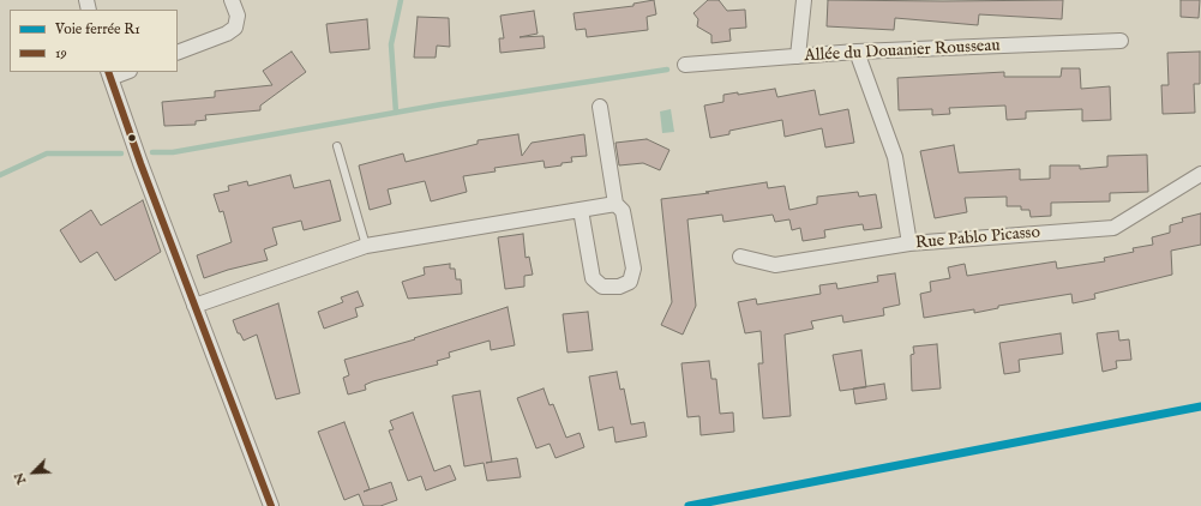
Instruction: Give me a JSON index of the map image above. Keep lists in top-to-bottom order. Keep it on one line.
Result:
{"streets":{"street":["Allée du Douanier Rousseau","Rue Pablo Picasso"]},"lines":["transit line 19","rail line R1"],"legend":["Voie ferrée R1","19"],"north":"bottom left"}
